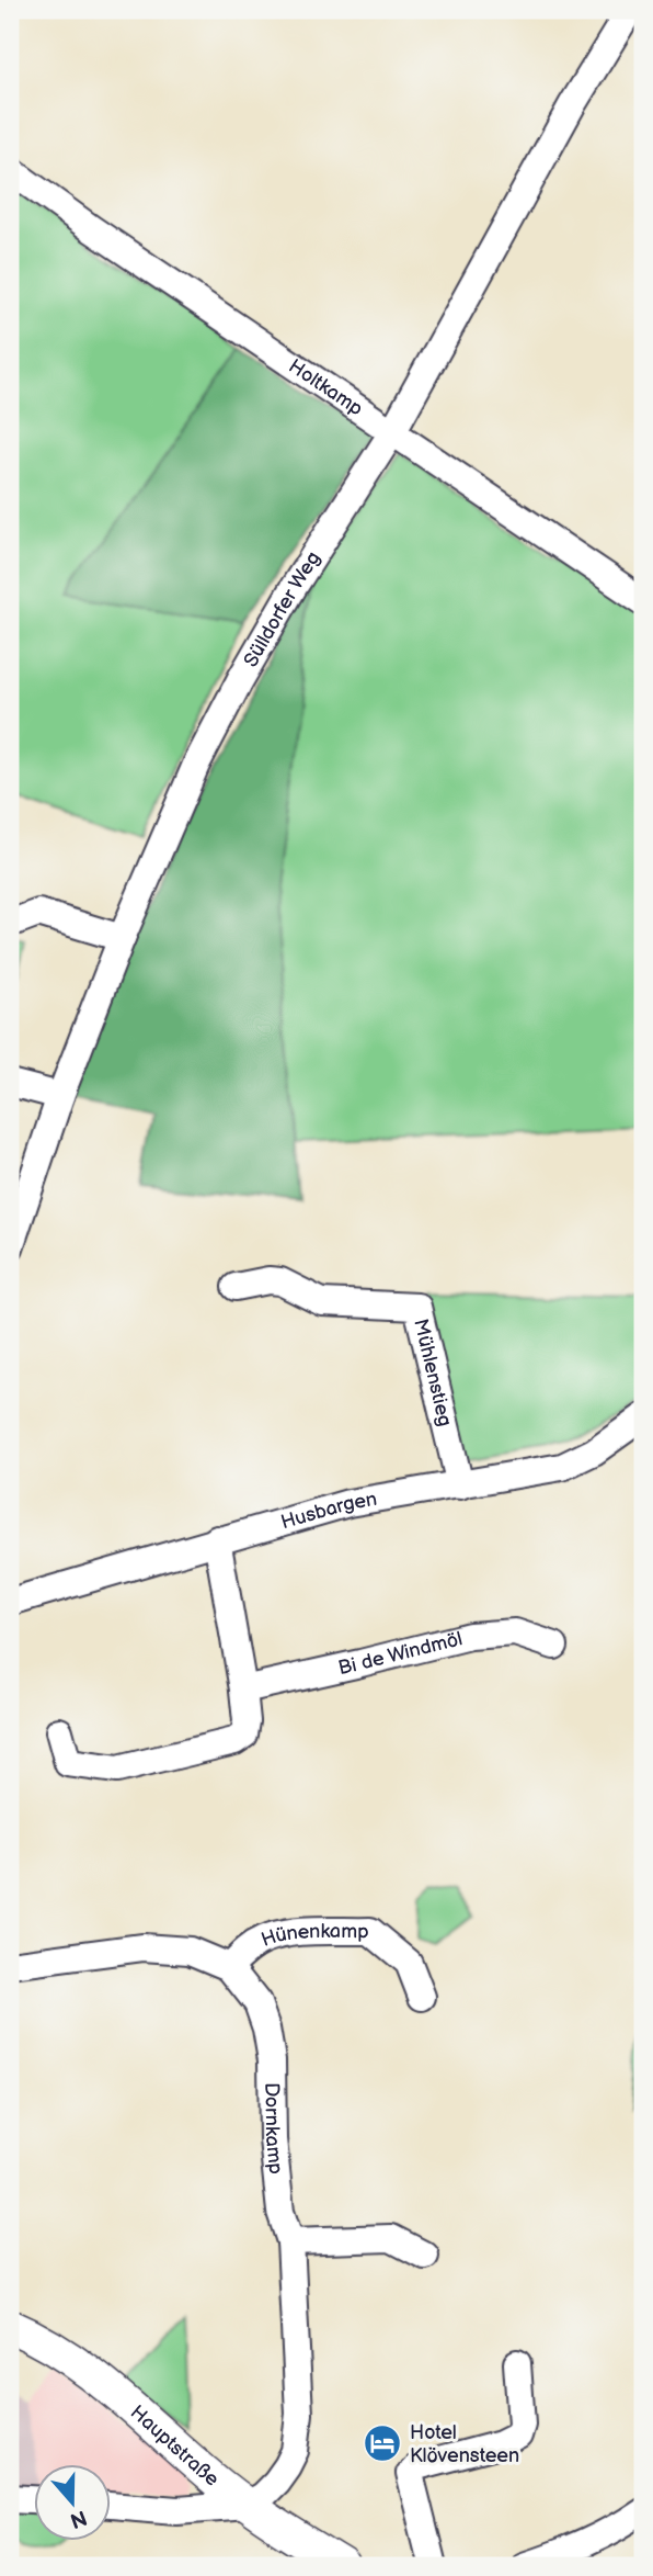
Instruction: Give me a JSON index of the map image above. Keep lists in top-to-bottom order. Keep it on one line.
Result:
{"streets":{"main road":["Hauptstraße"],"street":["Holtkamp","Sülldorfer Weg","Mühlenstieg","Husbargen","Bi de Windmöl","Hünenkamp","Dornkamp"]},"crossings":[["Holtkamp","Sülldorfer Weg"],["Mühlenstieg","Husbargen"],["Hünenkamp","Dornkamp"],["Dornkamp","Hauptstraße"]],"places":{"hotel":["Hotel Klövensteen"]},"north":"bottom"}
